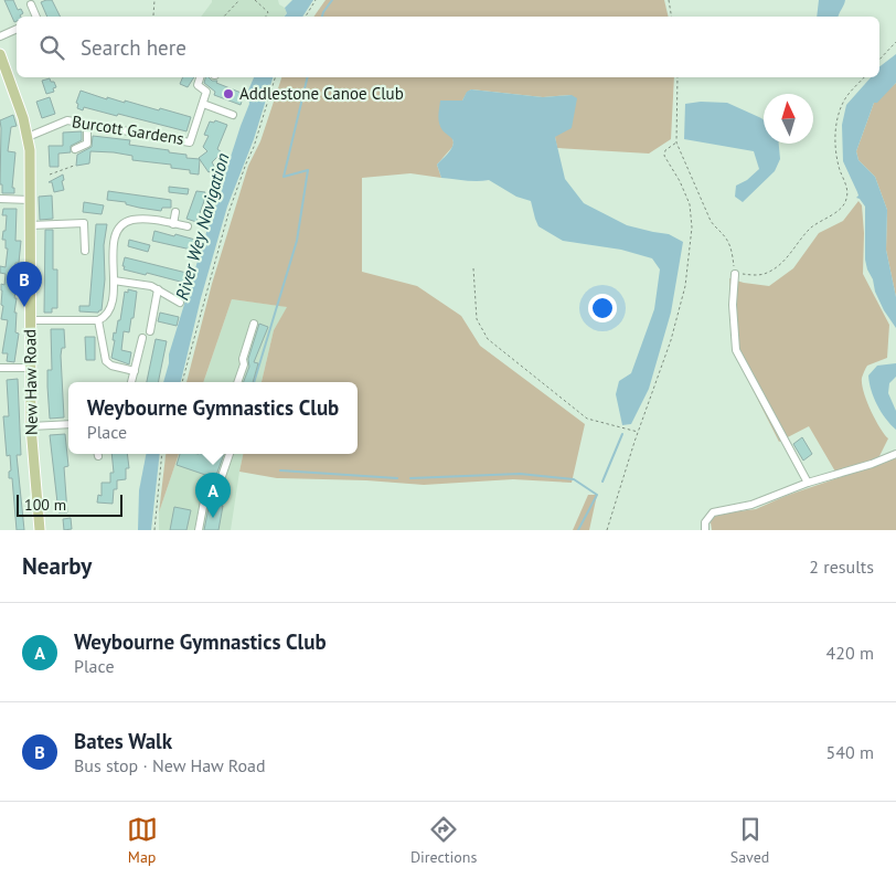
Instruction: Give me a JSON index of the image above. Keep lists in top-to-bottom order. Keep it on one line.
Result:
{"streets":{"main road":["New Haw Road"],"street":["Burcott Gardens"]},"crossings":[["Burcott Gardens","New Haw Road"]],"water":["River Wey Navigation"],"places":["Addlestone Canoe Club"],"scale_bar":"100 m","north":"top","page":{"search":"Search here","pins":["B","A"],"popup":["Weybourne Gymnastics Club","Place"],"scale":"100 m","heading":["Nearby","2 results"],"list":[{"mark":"A","name":"Weybourne Gymnastics Club","note":"Place","value":"420 m"},{"mark":"B","name":"Bates Walk","note":"Bus stop · New Haw Road","value":"540 m"}],"nav":["Map","Directions","Saved"]}}
